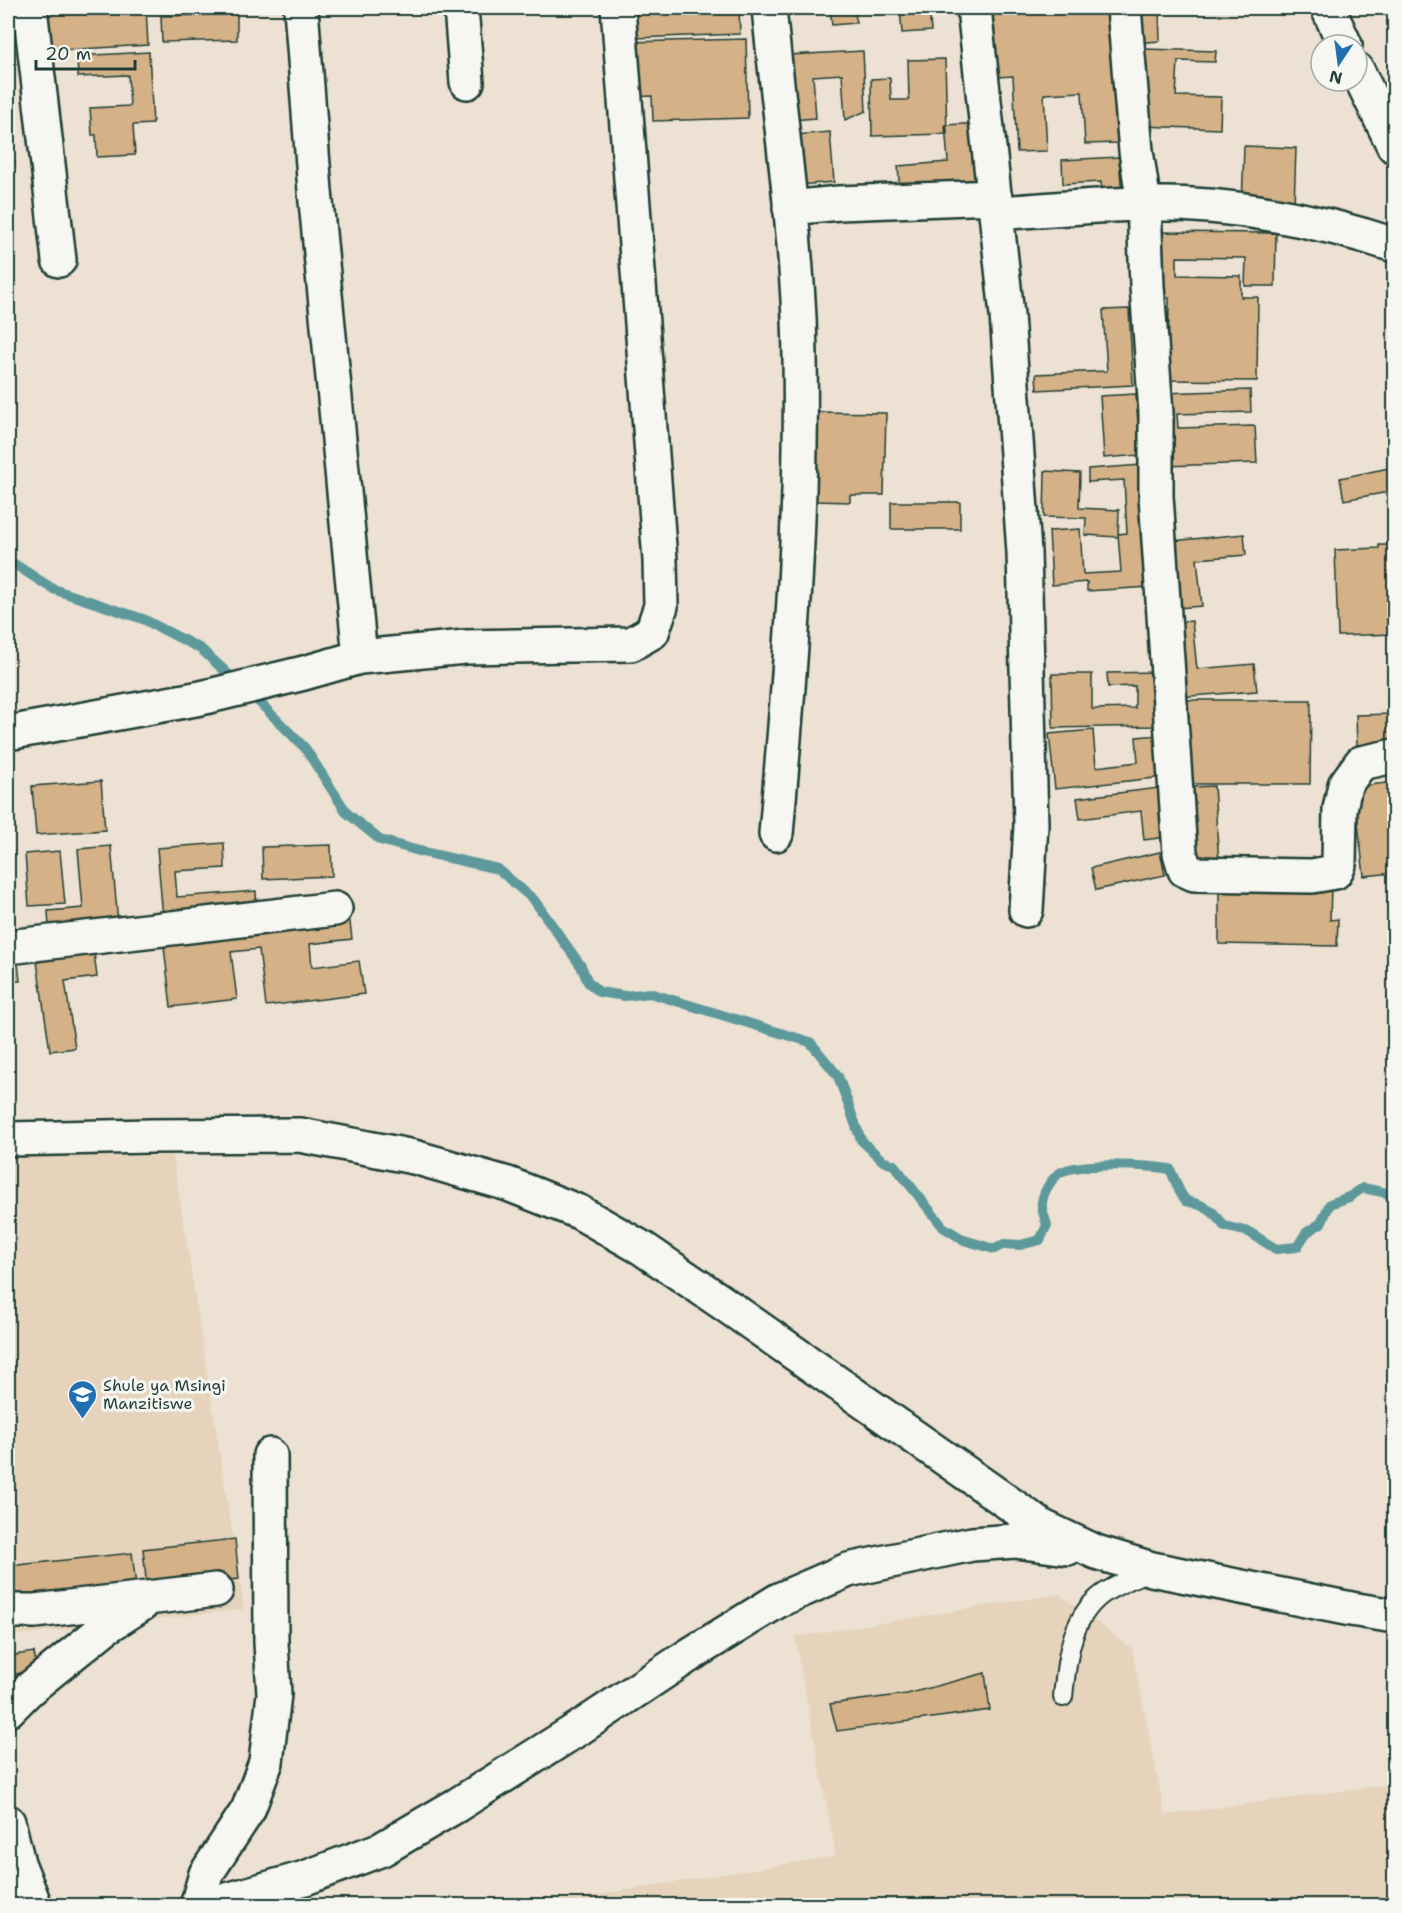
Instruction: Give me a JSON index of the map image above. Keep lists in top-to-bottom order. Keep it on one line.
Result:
{"places":{"school or university":["Shule ya Msingi Manzitiswe"]},"scale_bar":"20 m","north":"bottom"}
